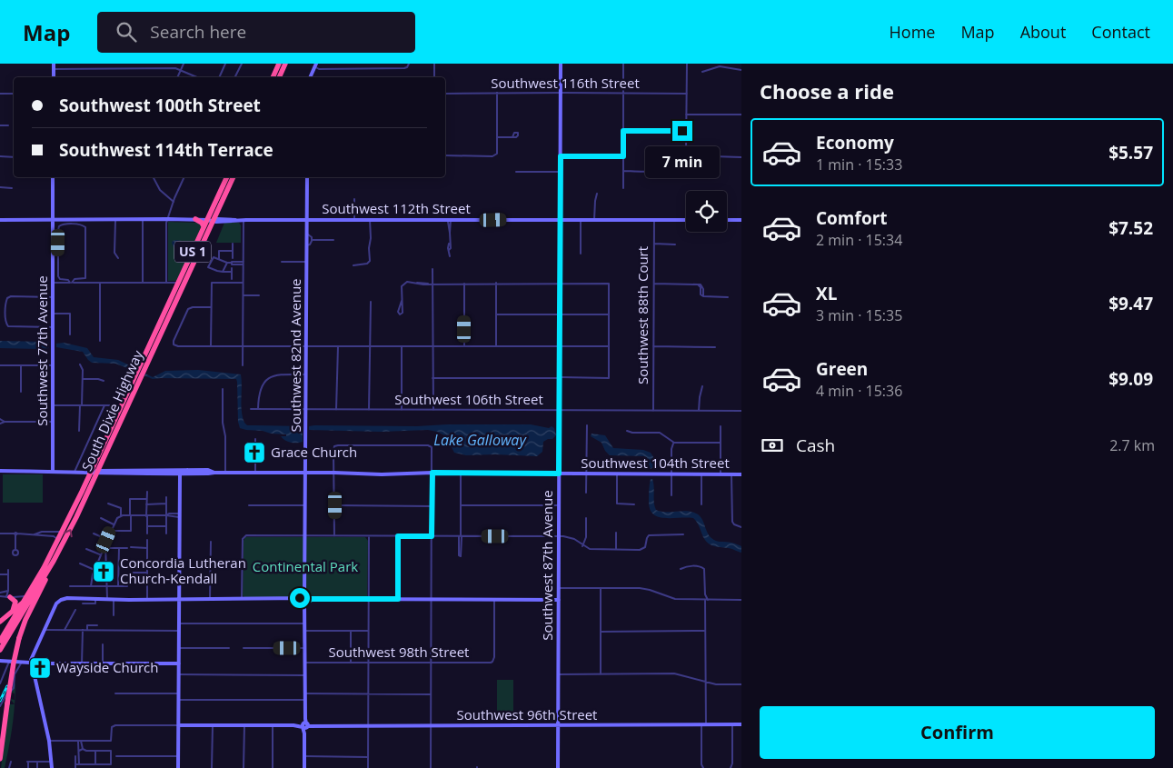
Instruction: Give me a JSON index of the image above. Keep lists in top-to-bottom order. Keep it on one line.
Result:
{"streets":{"highway":["US 1","South Dixie Highway"],"street":["Southwest 116th Street","Southwest 112th Street","Southwest 88th Court","Southwest 77th Avenue","Southwest 82nd Avenue","Southwest 106th Street","Southwest 104th Street","Southwest 87th Avenue","Southwest 98th Street","Southwest 96th Street"]},"crossings":[["Southwest 116th Street","Southwest 87th Avenue"],["Southwest 112th Street","Southwest 88th Court"],["Southwest 112th Street","Southwest 77th Avenue"],["Southwest 112th Street","Southwest 82nd Avenue"],["Southwest 112th Street","South Dixie Highway"],["Southwest 112th Street","Southwest 87th Avenue"],["Southwest 88th Court","Southwest 106th Street"],["Southwest 77th Avenue","Southwest 104th Street"],["Southwest 82nd Avenue","Southwest 106th Street"],["Southwest 82nd Avenue","Southwest 104th Street"],["Southwest 82nd Avenue","Southwest 98th Street"],["Southwest 82nd Avenue","Southwest 96th Street"],["Southwest 106th Street","Southwest 87th Avenue"],["South Dixie Highway","Southwest 104th Street"],["Southwest 104th Street","Southwest 87th Avenue"],["Southwest 87th Avenue","Southwest 96th Street"]],"water":["Lake Galloway"],"parks":["Continental Park"],"places":{"church":["Grace Church","Concordia Lutheran Church-Kendall","Wayside Church"]},"page":{"header":"Map","search":"Search here","nav":["Home","Map","About","Contact"],"heading":"Choose a ride","banner":["Southwest 100th Street","Southwest 114th Terrace"],"list":[{"name":"Economy","note":"1 min · 15:33","value":"$5.57"},{"name":"Comfort","note":"2 min · 15:34","value":"$7.52"},{"name":"XL","note":"3 min · 15:35","value":"$9.47"},{"name":"Green","note":"4 min · 15:36","value":"$9.09"}],"bubble":"7 min","pay":["Cash","2.7 km"],"buttons":"Confirm"}}
